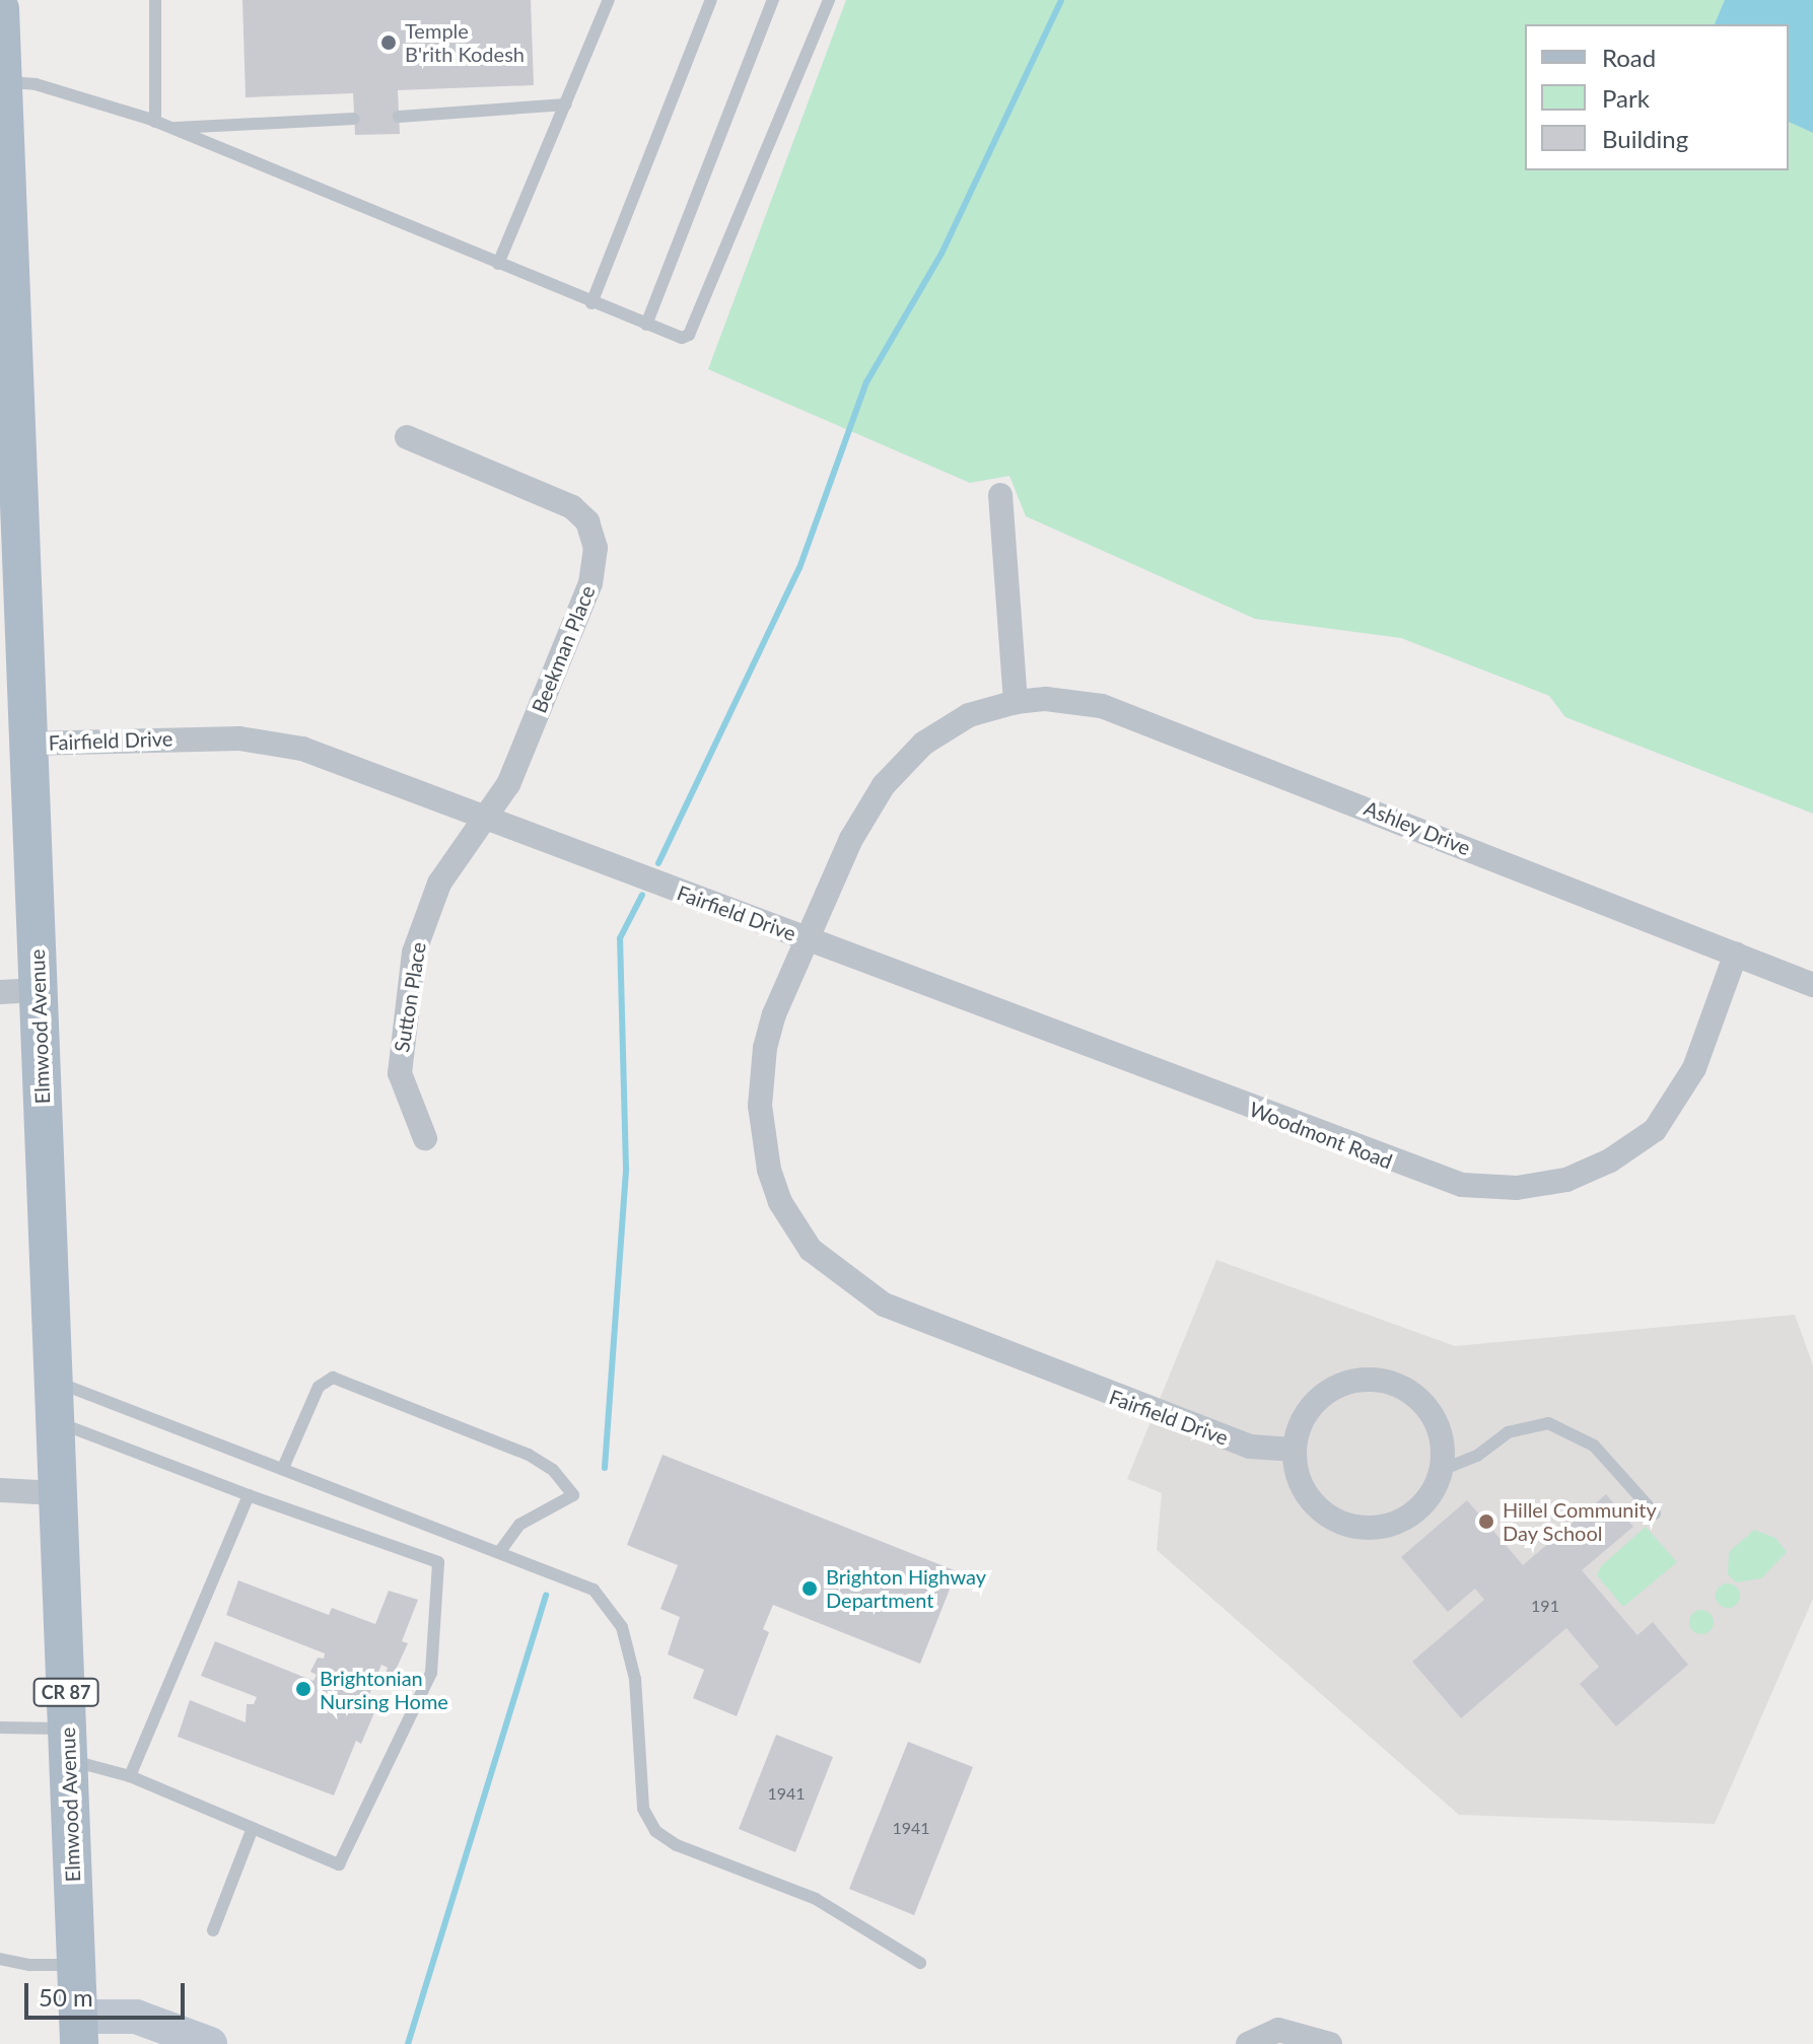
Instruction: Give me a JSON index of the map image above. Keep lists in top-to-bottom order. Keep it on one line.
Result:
{"streets":{"main road":["Elmwood Avenue","CR 87"],"street":["Beekman Place","Fairfield Drive","Ashley Drive","Sutton Place","Woodmont Road"]},"crossings":[["Beekman Place","Fairfield Drive"],["Beekman Place","Sutton Place"],["Fairfield Drive","Ashley Drive"],["Fairfield Drive","Sutton Place"],["Fairfield Drive","Elmwood Avenue"],["Fairfield Drive","Woodmont Road"],["Ashley Drive","Woodmont Road"]],"places":["Temple B'rith Kodesh","Hillel Community Day School","Brighton Highway Department","Brightonian Nursing Home"],"house_numbers":["191","1941","1941"],"legend":["Road","Park","Building"],"scale_bar":"50 m"}
